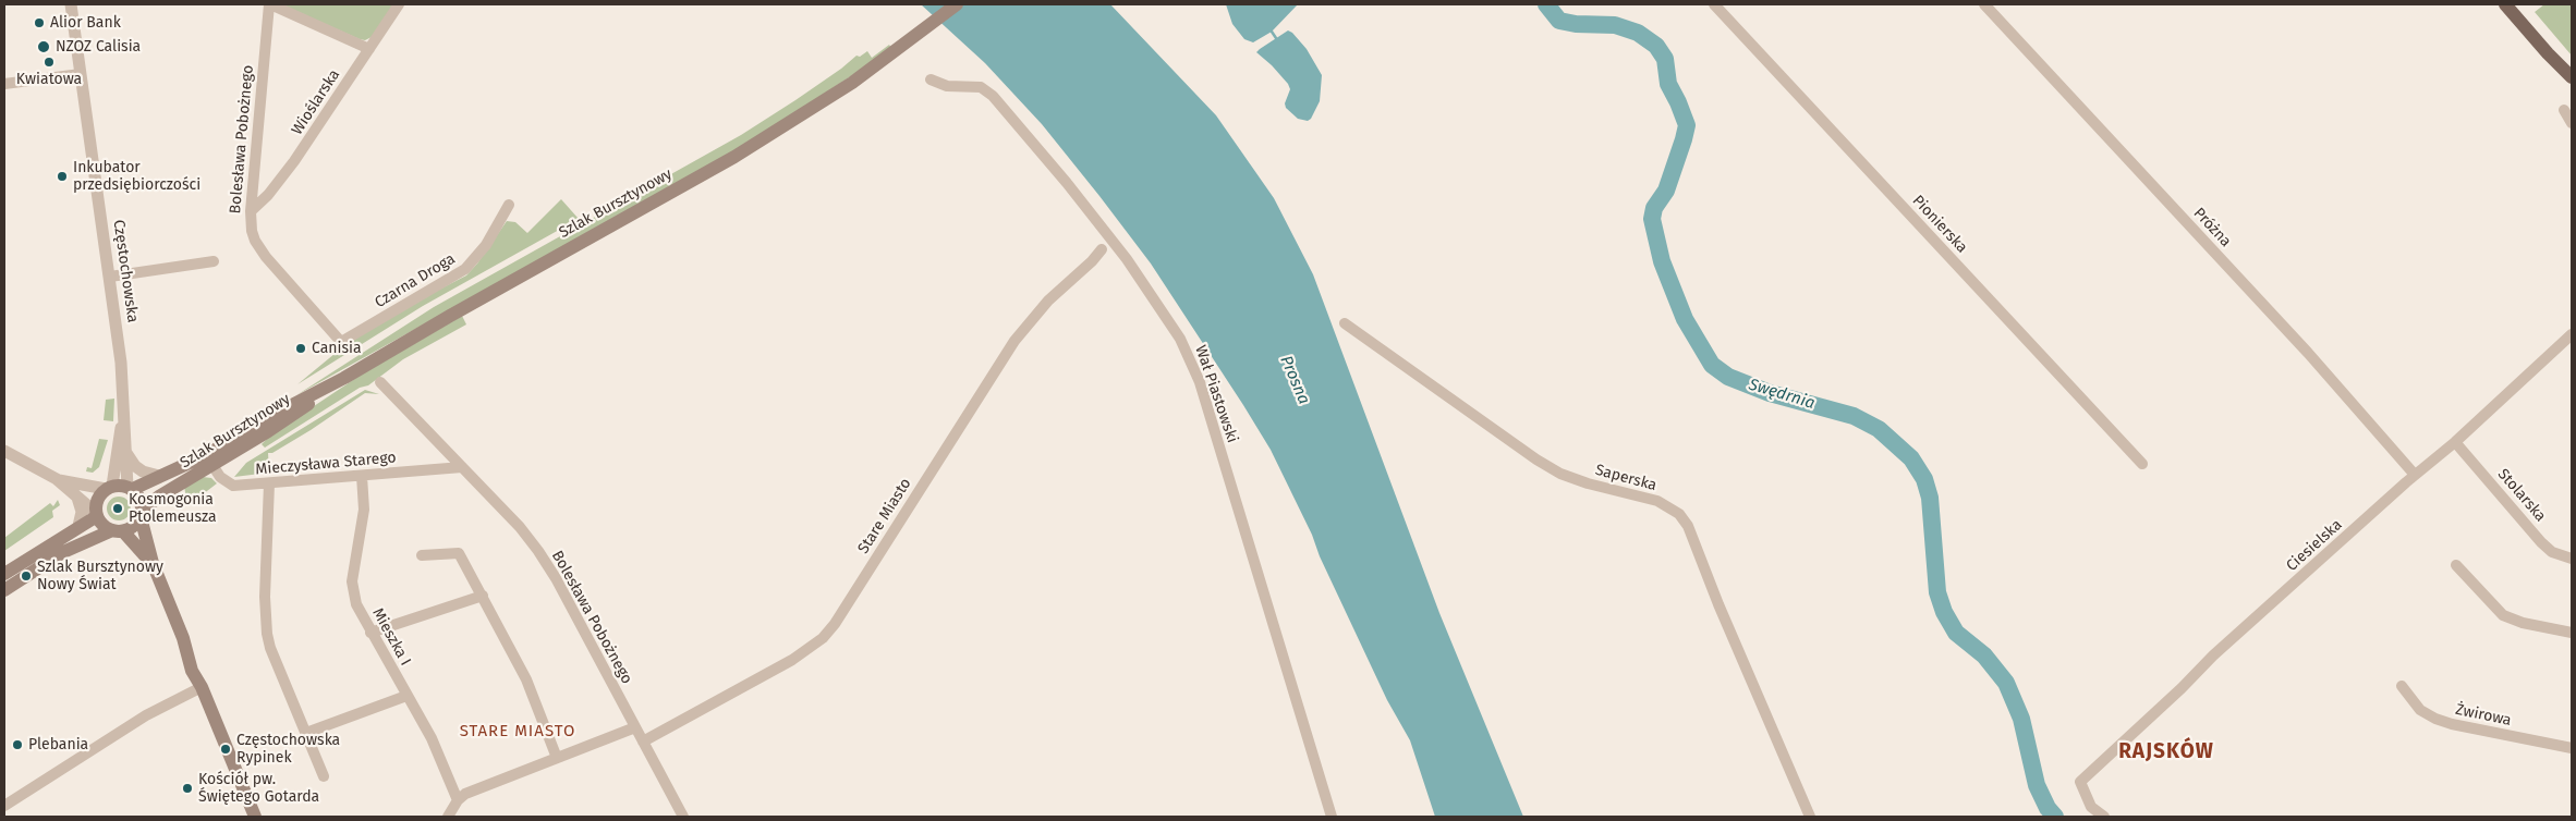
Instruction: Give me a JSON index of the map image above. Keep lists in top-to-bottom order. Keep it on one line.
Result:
{"streets":{"main road":["Szlak Bursztynowy"],"street":["Wioślarska","Bolesława Pobożnego","Pionierska","Próżna","Częstochowska","Czarna Droga","Wał Piastowski","Mieczysława Starego","Saperska","Stolarska","Stare Miasto","Ciesielska","Mieszka I","Żwirowa"]},"crossings":[["Wioślarska","Bolesława Pobożnego"],["Bolesława Pobożnego","Czarna Droga"],["Bolesława Pobożnego","Mieczysława Starego"],["Bolesława Pobożnego","Stare Miasto"],["Szlak Bursztynowy","Częstochowska"],["Szlak Bursztynowy","Mieczysława Starego"],["Próżna","Ciesielska"],["Mieczysława Starego","Mieszka I"],["Stolarska","Ciesielska"]],"districts":["STARE MIASTO","RAJSKÓW"],"water":["Prosna","Swędrnia"],"places":["Alior Bank","NZOZ Calisia","Kwiatowa","Inkubator przedsiębiorczości","Canisia","Kosmogonia Ptolemeusza","Szlak Bursztynowy Nowy Świat","Plebania","Częstochowska Rypinek","Kościół pw. Świętego Gotarda"]}
